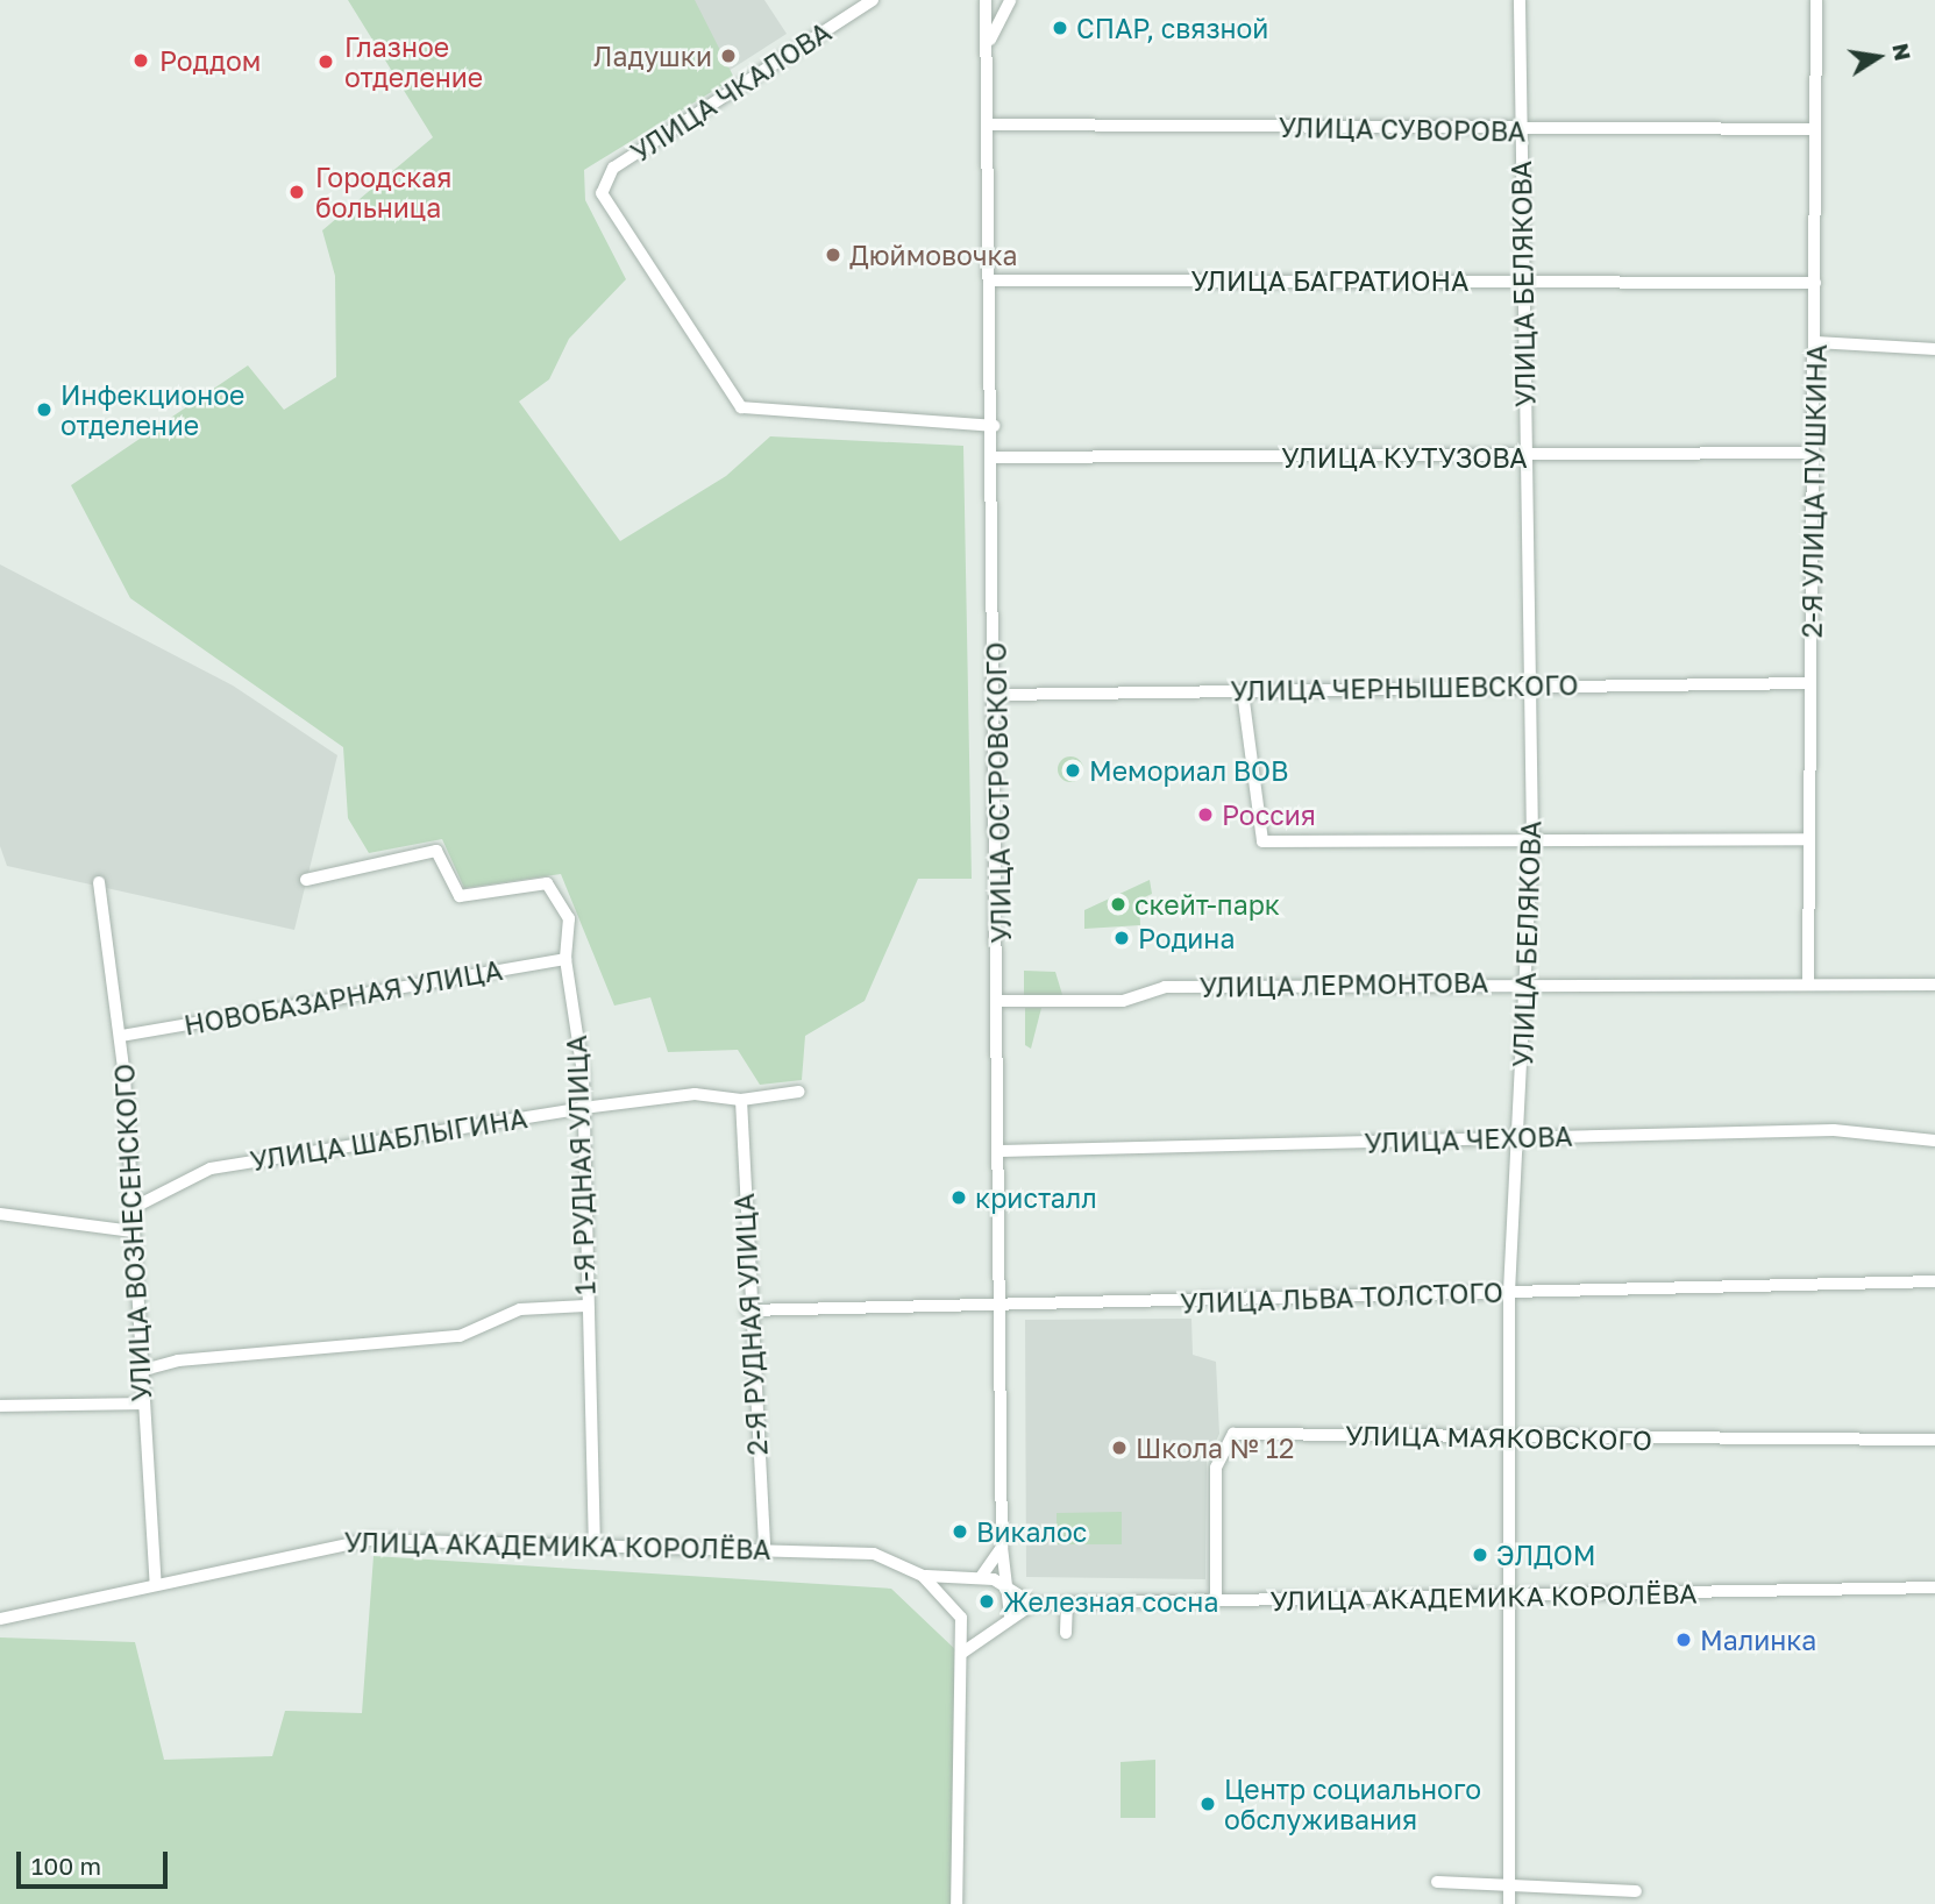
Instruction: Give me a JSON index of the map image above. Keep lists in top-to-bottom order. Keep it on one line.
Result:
{"streets":{"street":["УЛИЦА ЧКАЛОВА","УЛИЦА СУВОРОВА","УЛИЦА БАГРАТИОНА","УЛИЦА БЕЛЯКОВА","УЛИЦА КУТУЗОВА","2-Я УЛИЦА ПУШКИНА","УЛИЦА ЧЕРНЫШЕВСКОГО","УЛИЦА ОСТРОВСКОГО","УЛИЦА ЛЕРМОНТОВА","НОВОБАЗАРНАЯ УЛИЦА","УЛИЦА ШАБЛЫГИНА","УЛИЦА ЧЕХОВА","1-Я РУДНАЯ УЛИЦА","УЛИЦА ВОЗНЕСЕНСКОГО","УЛИЦА ЛЬВА ТОЛСТОГО","2-Я РУДНАЯ УЛИЦА","УЛИЦА МАЯКОВСКОГО","УЛИЦА АКАДЕМИКА КОРОЛЁВА"]},"crossings":[["УЛИЦА ЧКАЛОВА","УЛИЦА ОСТРОВСКОГО"],["УЛИЦА СУВОРОВА","УЛИЦА БЕЛЯКОВА"],["УЛИЦА СУВОРОВА","2-Я УЛИЦА ПУШКИНА"],["УЛИЦА СУВОРОВА","УЛИЦА ОСТРОВСКОГО"],["УЛИЦА БАГРАТИОНА","УЛИЦА БЕЛЯКОВА"],["УЛИЦА БАГРАТИОНА","2-Я УЛИЦА ПУШКИНА"],["УЛИЦА БАГРАТИОНА","УЛИЦА ОСТРОВСКОГО"],["УЛИЦА БЕЛЯКОВА","УЛИЦА КУТУЗОВА"],["УЛИЦА БЕЛЯКОВА","УЛИЦА ЧЕРНЫШЕВСКОГО"],["УЛИЦА БЕЛЯКОВА","УЛИЦА ЛЕРМОНТОВА"],["УЛИЦА БЕЛЯКОВА","УЛИЦА ЧЕХОВА"],["УЛИЦА БЕЛЯКОВА","УЛИЦА ЛЬВА ТОЛСТОГО"],["УЛИЦА БЕЛЯКОВА","УЛИЦА МАЯКОВСКОГО"],["УЛИЦА БЕЛЯКОВА","УЛИЦА АКАДЕМИКА КОРОЛЁВА"],["УЛИЦА КУТУЗОВА","2-Я УЛИЦА ПУШКИНА"],["УЛИЦА КУТУЗОВА","УЛИЦА ОСТРОВСКОГО"],["2-Я УЛИЦА ПУШКИНА","УЛИЦА ЧЕРНЫШЕВСКОГО"],["2-Я УЛИЦА ПУШКИНА","УЛИЦА ЛЕРМОНТОВА"],["УЛИЦА ЧЕРНЫШЕВСКОГО","УЛИЦА ОСТРОВСКОГО"],["УЛИЦА ОСТРОВСКОГО","УЛИЦА ЛЕРМОНТОВА"],["УЛИЦА ОСТРОВСКОГО","УЛИЦА ЧЕХОВА"],["УЛИЦА ОСТРОВСКОГО","УЛИЦА ЛЬВА ТОЛСТОГО"],["НОВОБАЗАРНАЯ УЛИЦА","1-Я РУДНАЯ УЛИЦА"],["НОВОБАЗАРНАЯ УЛИЦА","УЛИЦА ВОЗНЕСЕНСКОГО"],["УЛИЦА ШАБЛЫГИНА","1-Я РУДНАЯ УЛИЦА"],["УЛИЦА ШАБЛЫГИНА","УЛИЦА ВОЗНЕСЕНСКОГО"],["УЛИЦА ШАБЛЫГИНА","2-Я РУДНАЯ УЛИЦА"],["1-Я РУДНАЯ УЛИЦА","УЛИЦА АКАДЕМИКА КОРОЛЁВА"],["УЛИЦА ВОЗНЕСЕНСКОГО","УЛИЦА АКАДЕМИКА КОРОЛЁВА"],["УЛИЦА ЛЬВА ТОЛСТОГО","2-Я РУДНАЯ УЛИЦА"],["2-Я РУДНАЯ УЛИЦА","УЛИЦА АКАДЕМИКА КОРОЛЁВА"],["УЛИЦА МАЯКОВСКОГО","УЛИЦА АКАДЕМИКА КОРОЛЁВА"]],"places":["СПАР, связной","Ладушки","Роддом","Глазное отделение","Городская больница","Дюймовочка","Инфекционое отделение","Мемориал ВОВ","Россия","скейт-парк","Родина","кристалл","Школа № 12","Викалос","ЭЛДОМ","Железная сосна","Малинка","Центр социального обслуживания"],"scale_bar":"100 m","north":"right"}
